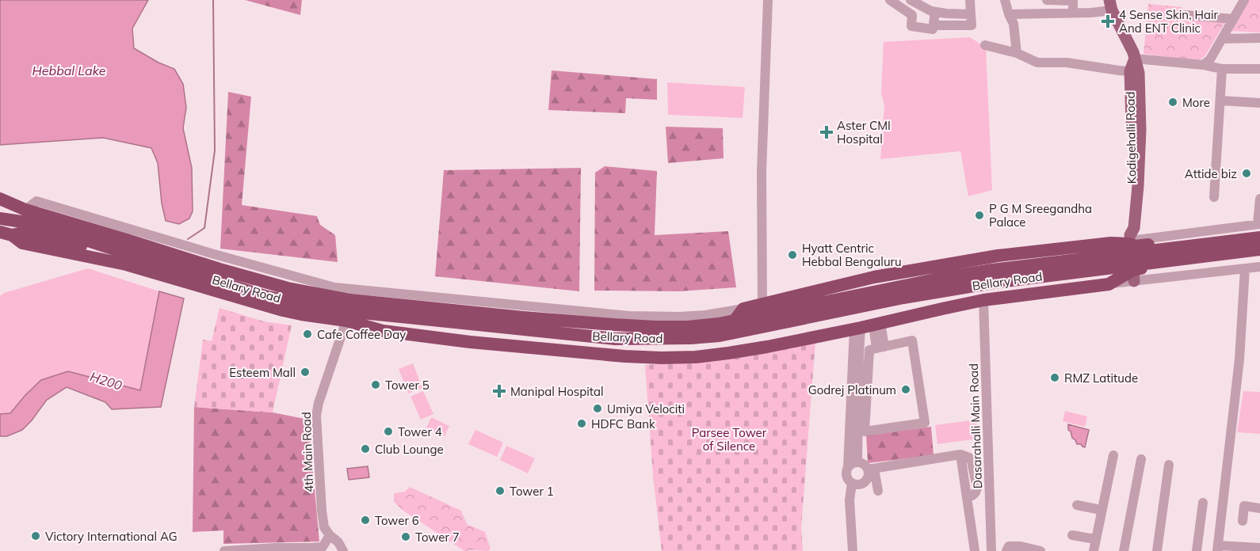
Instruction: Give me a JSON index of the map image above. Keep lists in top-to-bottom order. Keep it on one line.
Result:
{"streets":{"highway":["Bellary Road"],"main road":["Kodigehalli Road"],"street":["Dasarahalli Main Road","4th Main Road"]},"crossings":[["Kodigehalli Road","Bellary Road"],["Bellary Road","Dasarahalli Main Road"],["Bellary Road","4th Main Road"]],"water":["Hebbal Lake","H200"],"parks":["Parsee Tower of Silence"],"places":{"health":["4 Sense Skin, Hair And ENT Clinic","Aster CMI Hospital","Manipal Hospital"],"other":["More","Attide biz","P G M Sreegandha Palace","Hyatt Centric Hebbal Bengaluru","Cafe Coffee Day","Esteem Mall","RMZ Latitude","Tower 5","Godrej Platinum","Umiya Velociti","HDFC Bank","Tower 4","Club Lounge","Tower 1","Tower 6","Victory International AG","Tower 7"]}}
